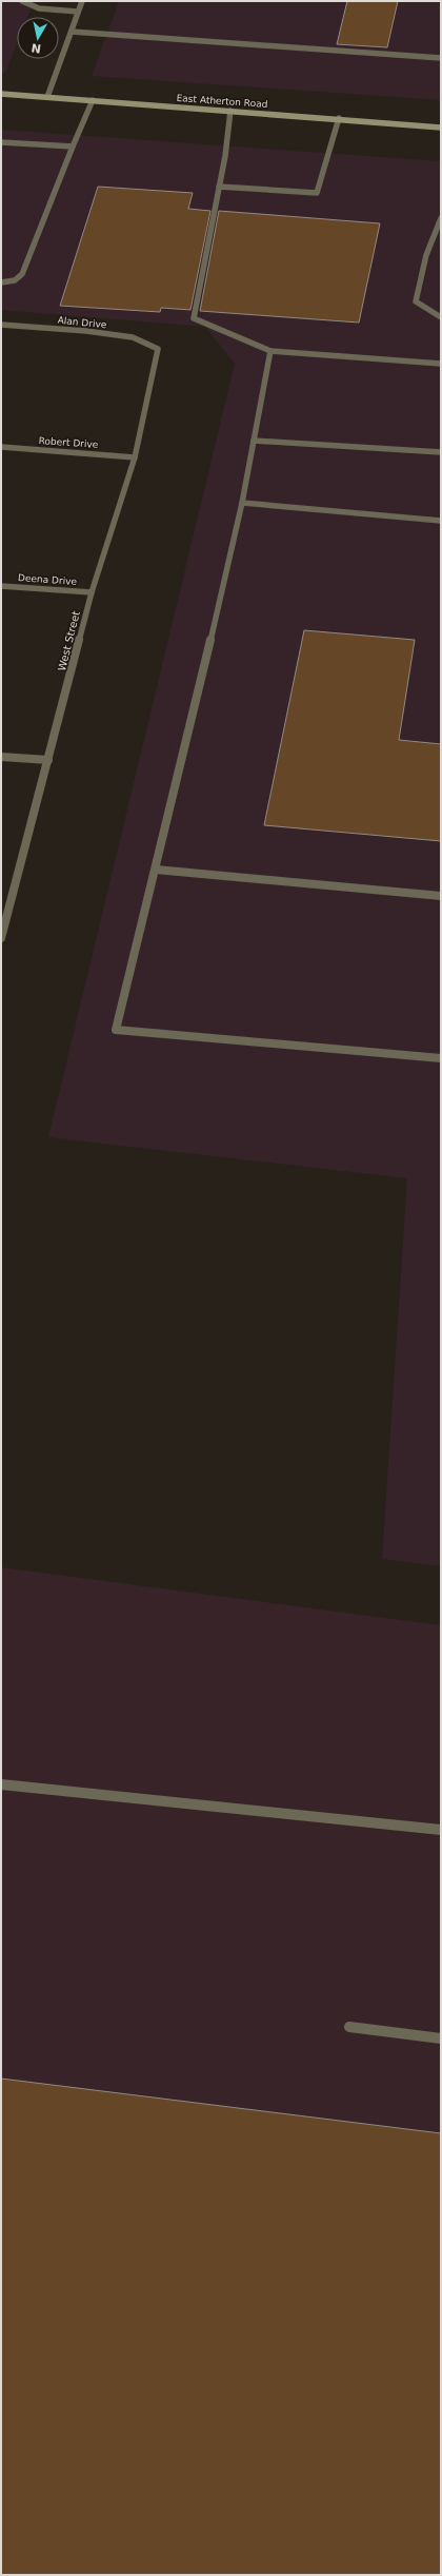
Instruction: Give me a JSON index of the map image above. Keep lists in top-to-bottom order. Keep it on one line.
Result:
{"streets":{"street":["East Atherton Road","Alan Drive","Robert Drive","Deena Drive","West Street"]},"crossings":[["Alan Drive","West Street"],["Robert Drive","West Street"],["Deena Drive","West Street"]],"north":"bottom"}
